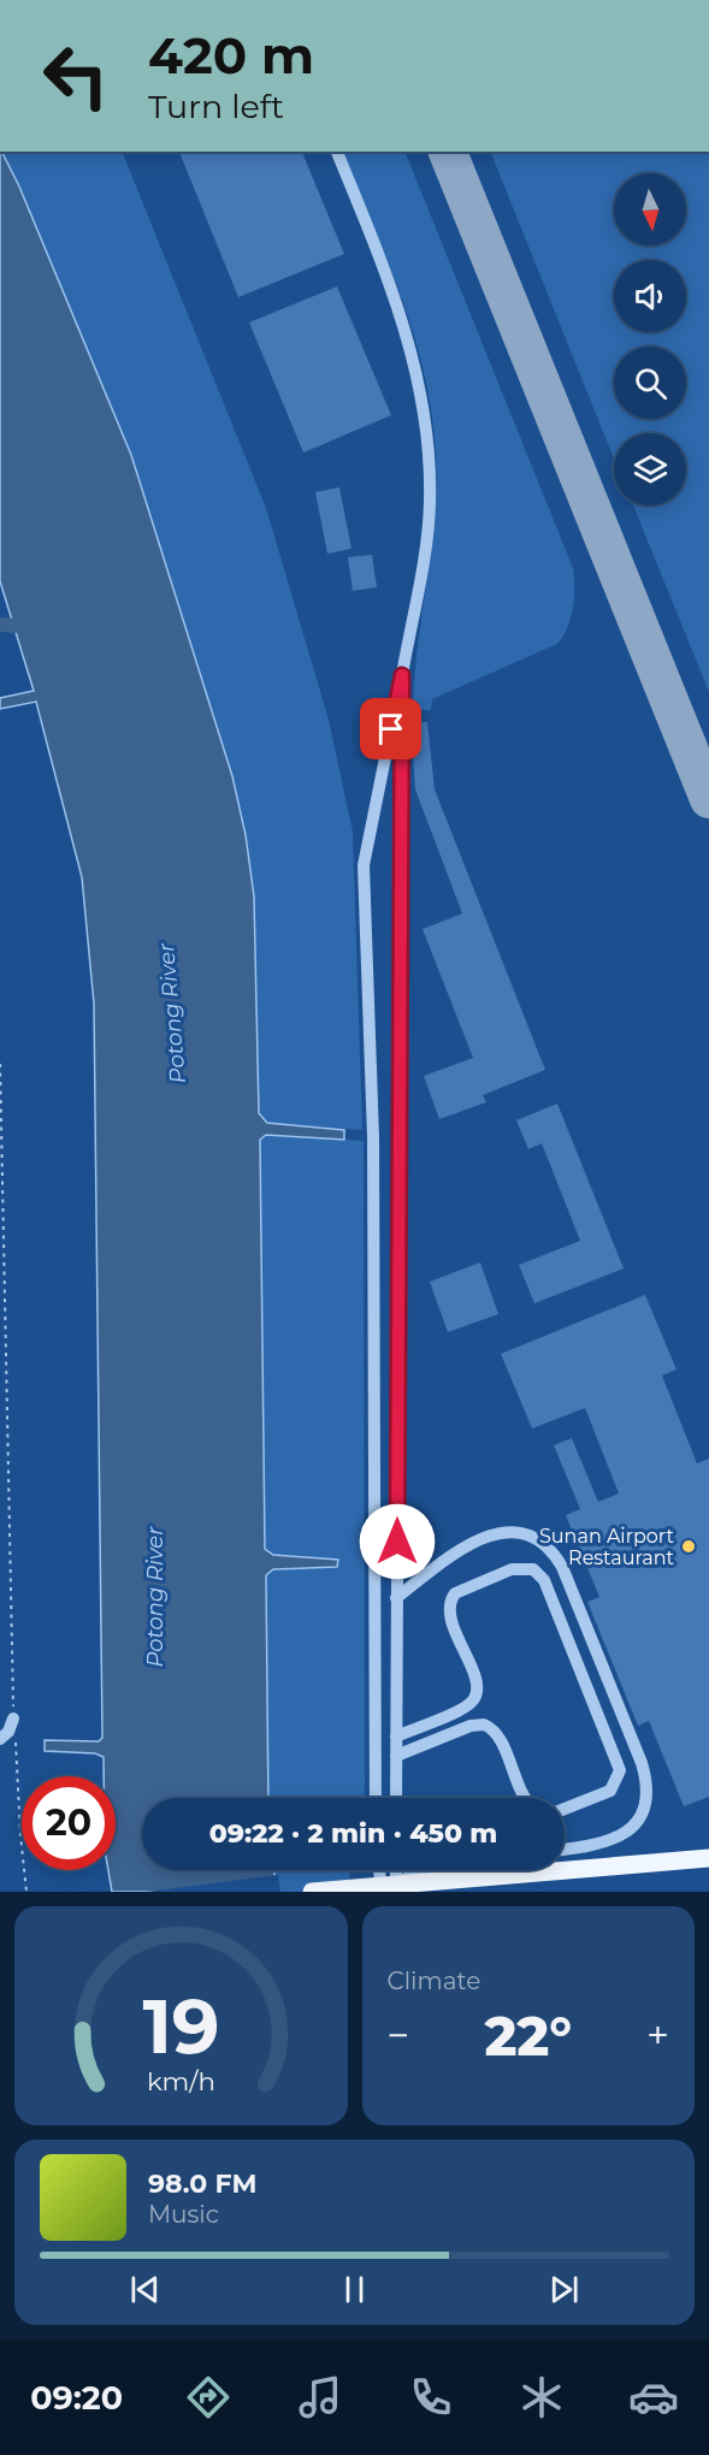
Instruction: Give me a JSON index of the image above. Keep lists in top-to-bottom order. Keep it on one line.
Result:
{"water":["Potong River"],"places":["Sunan Airport Restaurant"],"north":"bottom","page":{"turn":["420 m","Turn left"],"limit":"20","trip":"09:22 · 2 min · 450 m","tile":"Climate","heat":["−","22°","+"],"song":["98.0 FM","Music"],"tabs":"09:20","gauge":["19","km/h"]}}
